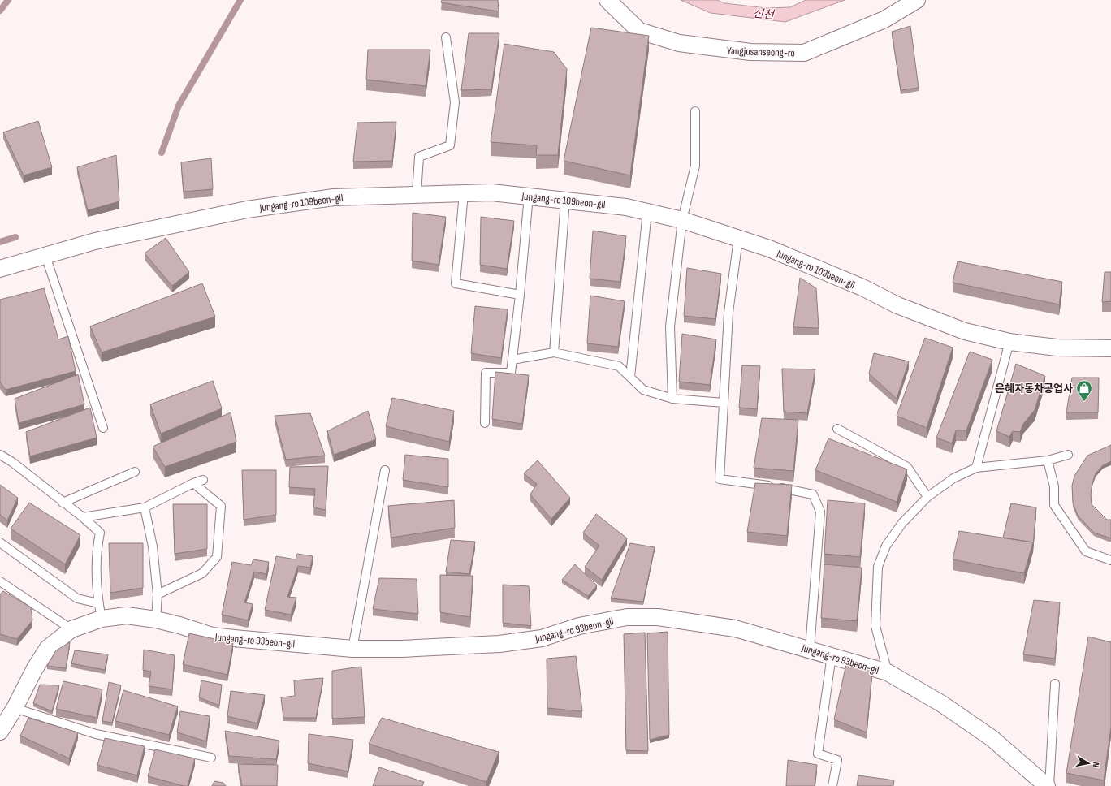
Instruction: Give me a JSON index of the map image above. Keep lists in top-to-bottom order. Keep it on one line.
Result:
{"streets":{"street":["Yangjusanseong-ro","Jungang-ro 109beon-gil","Jungang-ro 93beon-gil"]},"water":["신천"],"places":{"shop":["은혜자동차공업사"]},"north":"right"}
